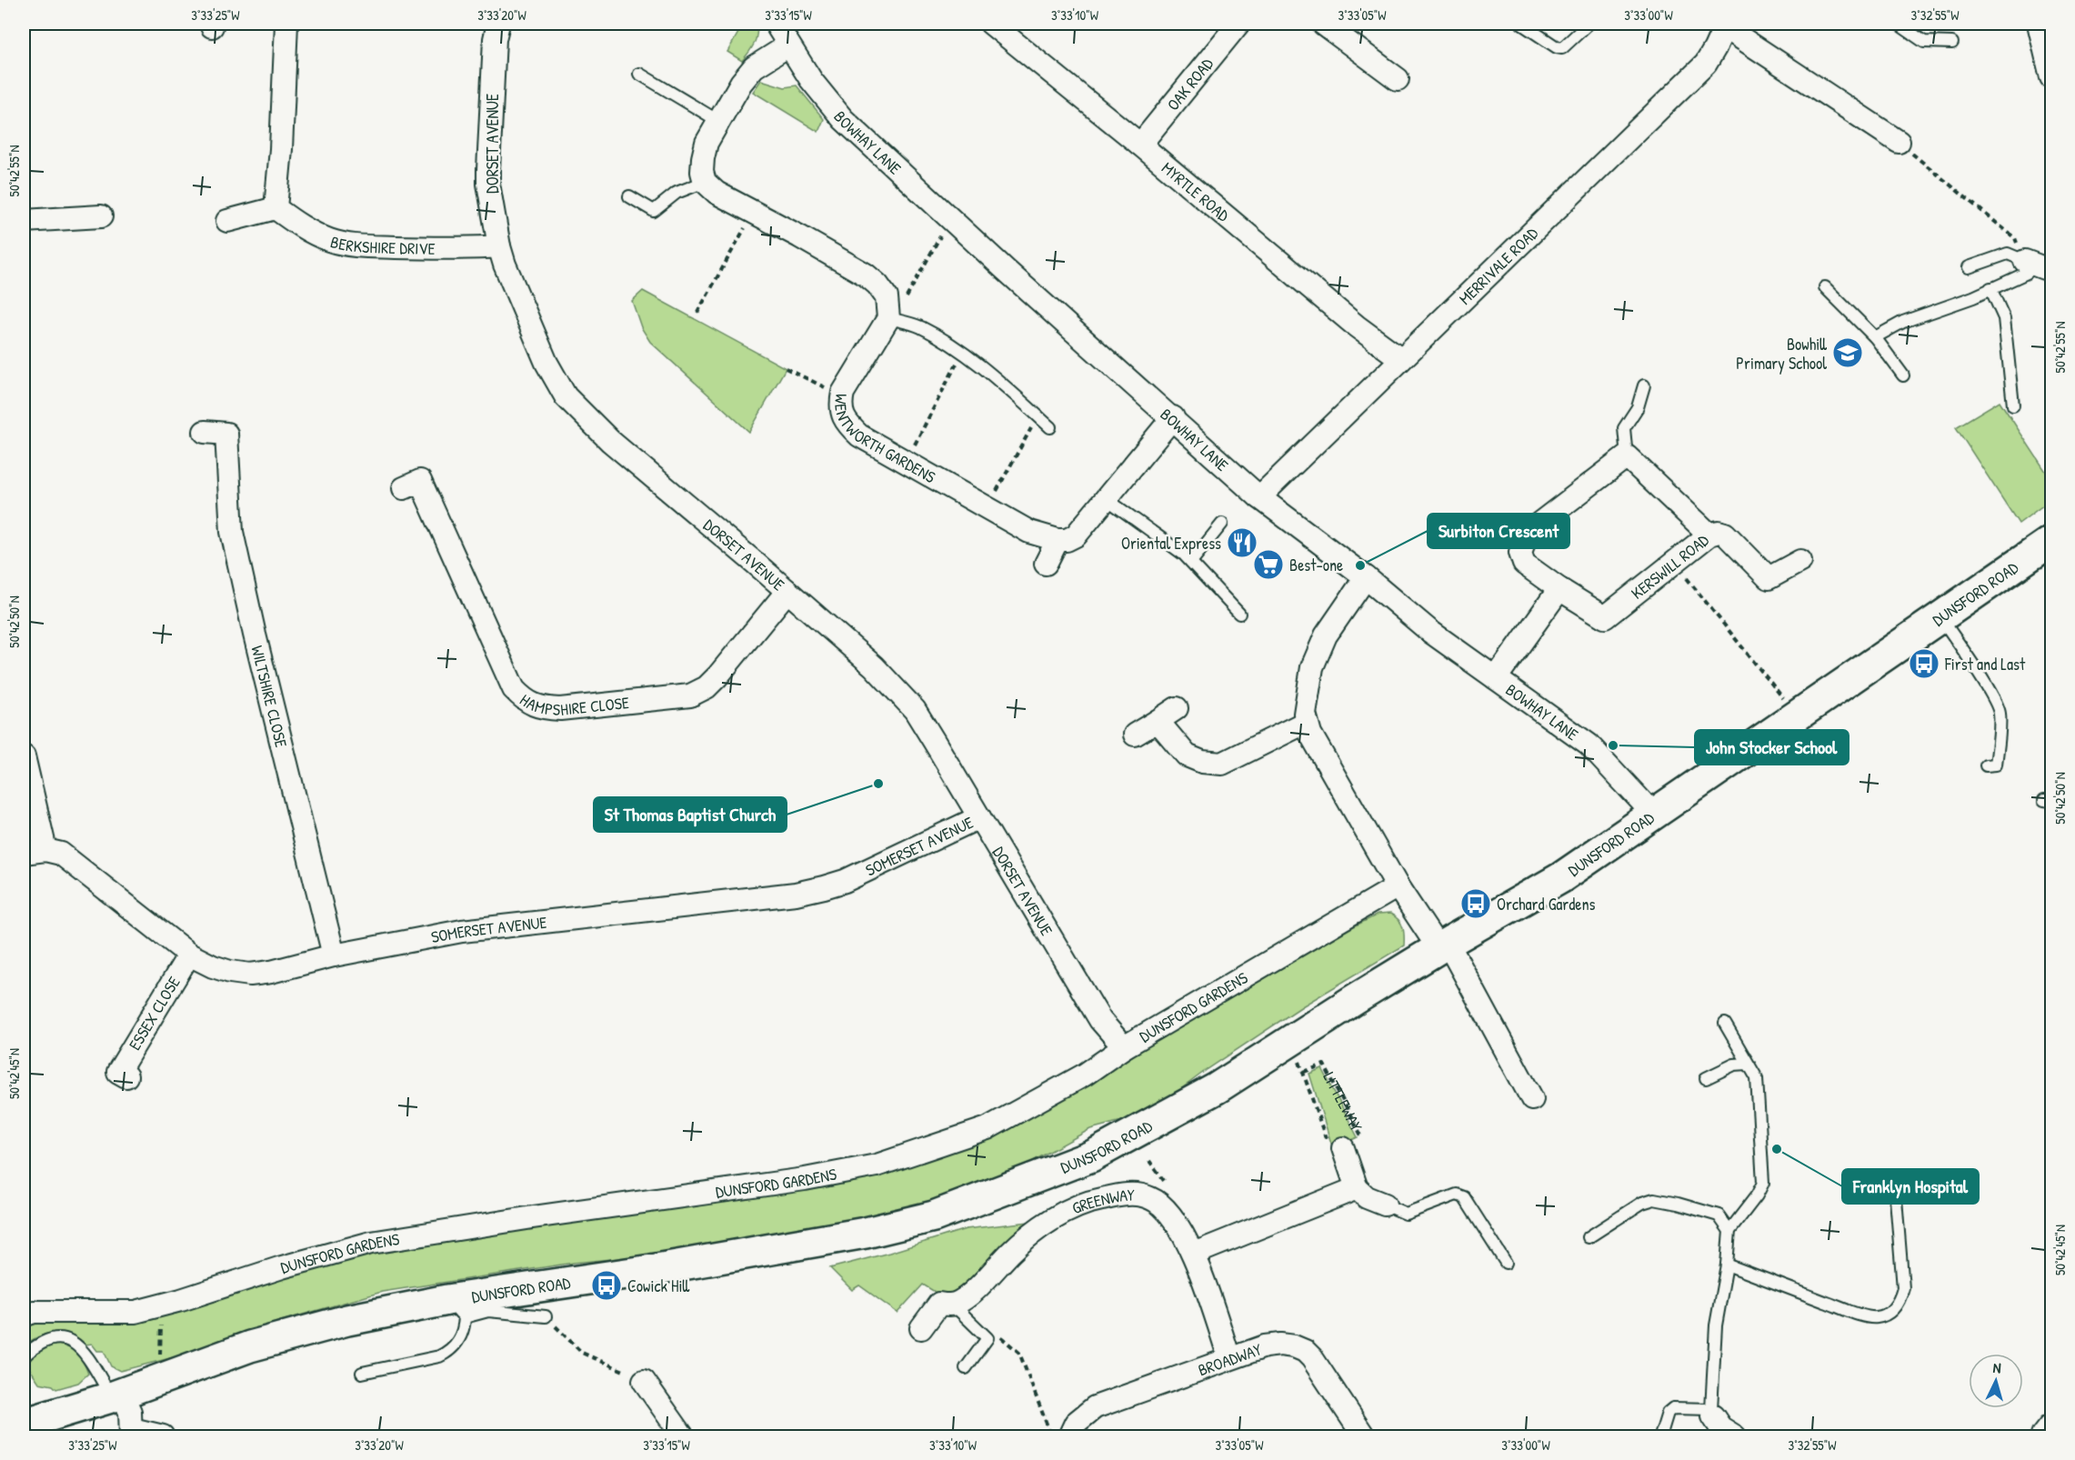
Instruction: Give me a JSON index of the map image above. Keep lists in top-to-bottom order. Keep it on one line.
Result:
{"streets":{"main road":["DUNSFORD ROAD"],"street":["OAK ROAD","BOWHAY LANE","DORSET AVENUE","MYRTLE ROAD","BERKSHIRE DRIVE","MERRIVALE ROAD","WENTWORTH GARDENS","KERSWILL ROAD","WILTSHIRE CLOSE","HAMPSHIRE CLOSE","SOMERSET AVENUE","DUNSFORD GARDENS","ESSEX CLOSE","LITTLEWAY","GREENWAY","BROADWAY"]},"crossings":[["OAK ROAD","MYRTLE ROAD"],["BOWHAY LANE","MERRIVALE ROAD"],["BOWHAY LANE","DUNSFORD ROAD"],["DORSET AVENUE","BERKSHIRE DRIVE"],["DORSET AVENUE","HAMPSHIRE CLOSE"],["DORSET AVENUE","SOMERSET AVENUE"],["DORSET AVENUE","DUNSFORD GARDENS"],["MYRTLE ROAD","MERRIVALE ROAD"],["WILTSHIRE CLOSE","SOMERSET AVENUE"],["SOMERSET AVENUE","ESSEX CLOSE"],["GREENWAY","BROADWAY"]],"places":{"school or university":["Bowhill Primary School"],"restaurant":["Oriental Express"],"supermarket":["Best-one"],"other":["Surbiton Crescent","John Stocker School","St Thomas Baptist Church","Franklyn Hospital"],"bus stop":["First and Last","Orchard Gardens","Cowick Hill"]},"north":"top","coordinates":["3°33'25\"W","3°33'20\"W","3°33'15\"W","3°33'10\"W","3°33'05\"W","3°33'00\"W","3°32'55\"W","50°42'55\"N","50°42'50\"N","50°42'45\"N"]}
